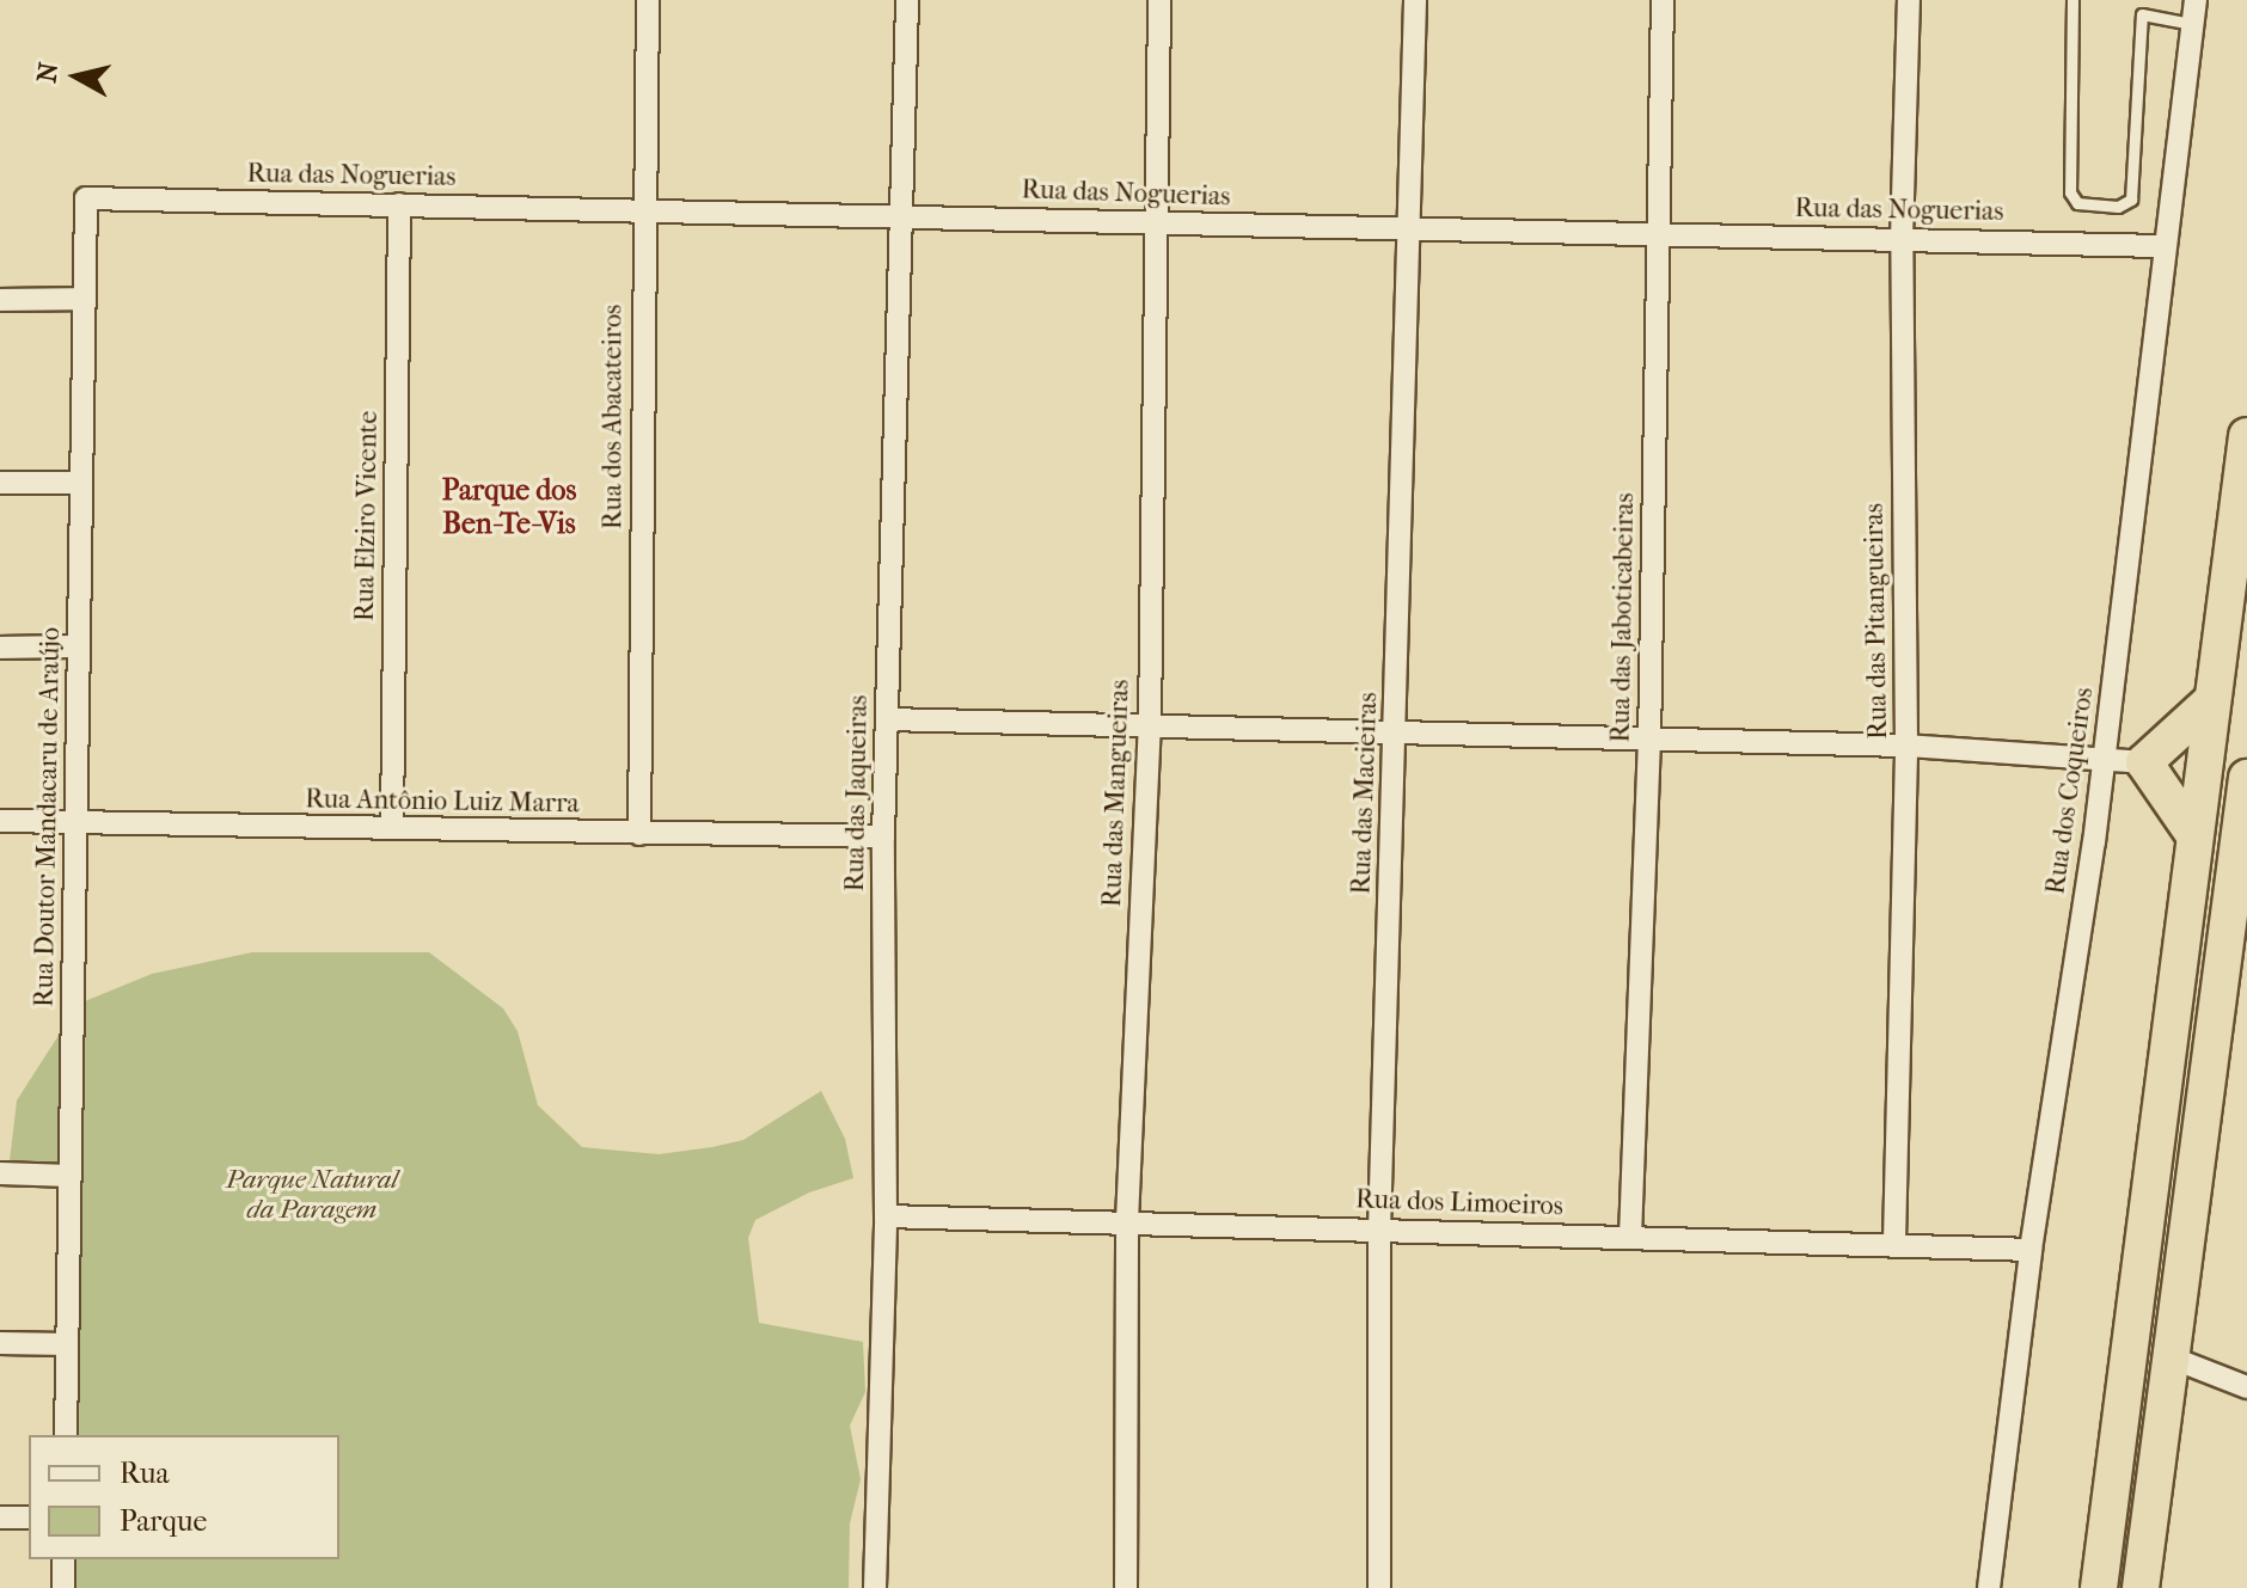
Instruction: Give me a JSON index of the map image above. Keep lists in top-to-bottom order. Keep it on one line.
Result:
{"streets":{"street":["Rua das Noguerias","Rua dos Abacateiros","Rua Elziro Vicente","Rua das Jaboticabeiras","Rua das Pitangueiras","Rua dos Coqueiros","Rua das Jaqueiras","Rua das Mangueiras","Rua das Macieiras","Rua Antônio Luiz Marra","Rua Doutor Mandacaru de Araújo","Rua dos Limoeiros"]},"crossings":[["Rua das Noguerias","Rua dos Abacateiros"],["Rua das Noguerias","Rua Elziro Vicente"],["Rua das Noguerias","Rua das Jaboticabeiras"],["Rua das Noguerias","Rua das Pitangueiras"],["Rua das Noguerias","Rua dos Coqueiros"],["Rua das Noguerias","Rua das Jaqueiras"],["Rua das Noguerias","Rua das Mangueiras"],["Rua das Noguerias","Rua das Macieiras"],["Rua das Noguerias","Rua Doutor Mandacaru de Araújo"],["Rua dos Abacateiros","Rua Antônio Luiz Marra"],["Rua Elziro Vicente","Rua Antônio Luiz Marra"],["Rua das Jaboticabeiras","Rua dos Limoeiros"],["Rua das Pitangueiras","Rua dos Limoeiros"],["Rua dos Coqueiros","Rua dos Limoeiros"],["Rua das Jaqueiras","Rua Antônio Luiz Marra"],["Rua das Jaqueiras","Rua dos Limoeiros"],["Rua das Mangueiras","Rua dos Limoeiros"],["Rua das Macieiras","Rua dos Limoeiros"],["Rua Antônio Luiz Marra","Rua Doutor Mandacaru de Araújo"]],"districts":["Parque dos Ben-Te-Vis"],"parks":["Parque Natural da Paragem"],"legend":["Rua","Parque"],"north":"left"}
